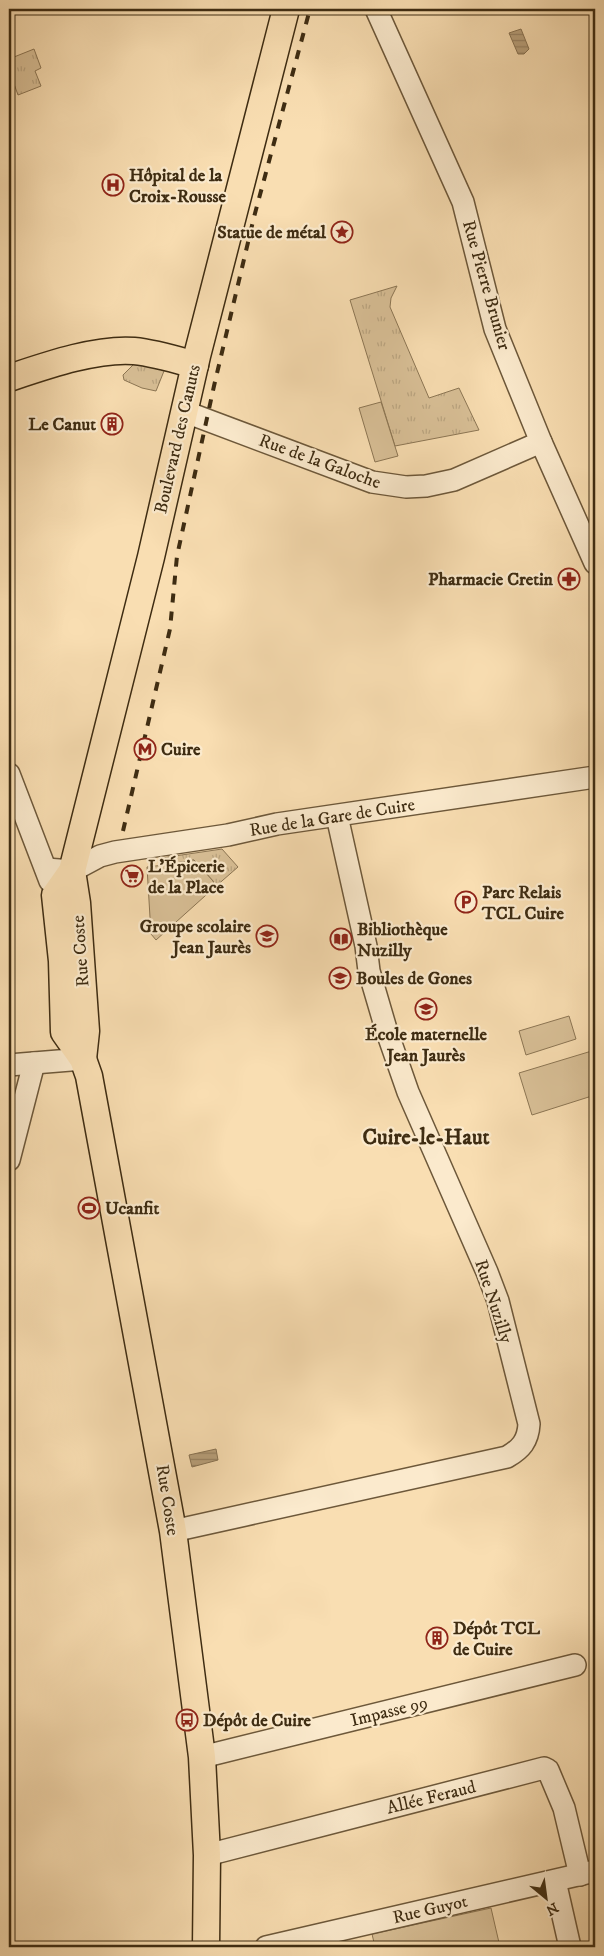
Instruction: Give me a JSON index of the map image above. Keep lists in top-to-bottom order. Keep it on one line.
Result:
{"streets":{"main road":["Boulevard des Canuts","Rue Coste"],"street":["Rue Pierre Brunier","Rue de la Galoche","Rue de la Gare de Cuire","Rue Nuzilly","Impasse 99","Allée Feraud","Rue Guyot"]},"crossings":[["Rue Pierre Brunier","Rue de la Galoche"],["Boulevard des Canuts","Rue de la Galoche"],["Boulevard des Canuts","Rue de la Gare de Cuire"],["Boulevard des Canuts","Rue Coste"],["Rue de la Gare de Cuire","Rue Coste"],["Rue de la Gare de Cuire","Rue Nuzilly"],["Rue Coste","Rue Nuzilly"],["Rue Coste","Impasse 99"],["Rue Coste","Allée Feraud"],["Allée Feraud","Rue Guyot"]],"districts":["Cuire-le-Haut"],"places":{"hospital":["Hôpital de la Croix-Rousse"],"place":["Statue de métal"],"building":["Le Canut","Dépôt TCL de Cuire"],"pharmacy":["Pharmacie Cretin"],"metro station":["Cuire"],"supermarket":["L'Épicerie de la Place"],"parking":["Parc Relais TCL Cuire"],"school or university":["Groupe scolaire Jean Jaurès","Boules de Gones","École maternelle Jean Jaurès"],"library":["Bibliothèque Nuzilly"],"sports":["Ucanfit"],"bus stop":["Dépôt de Cuire"]},"north":"bottom right"}
